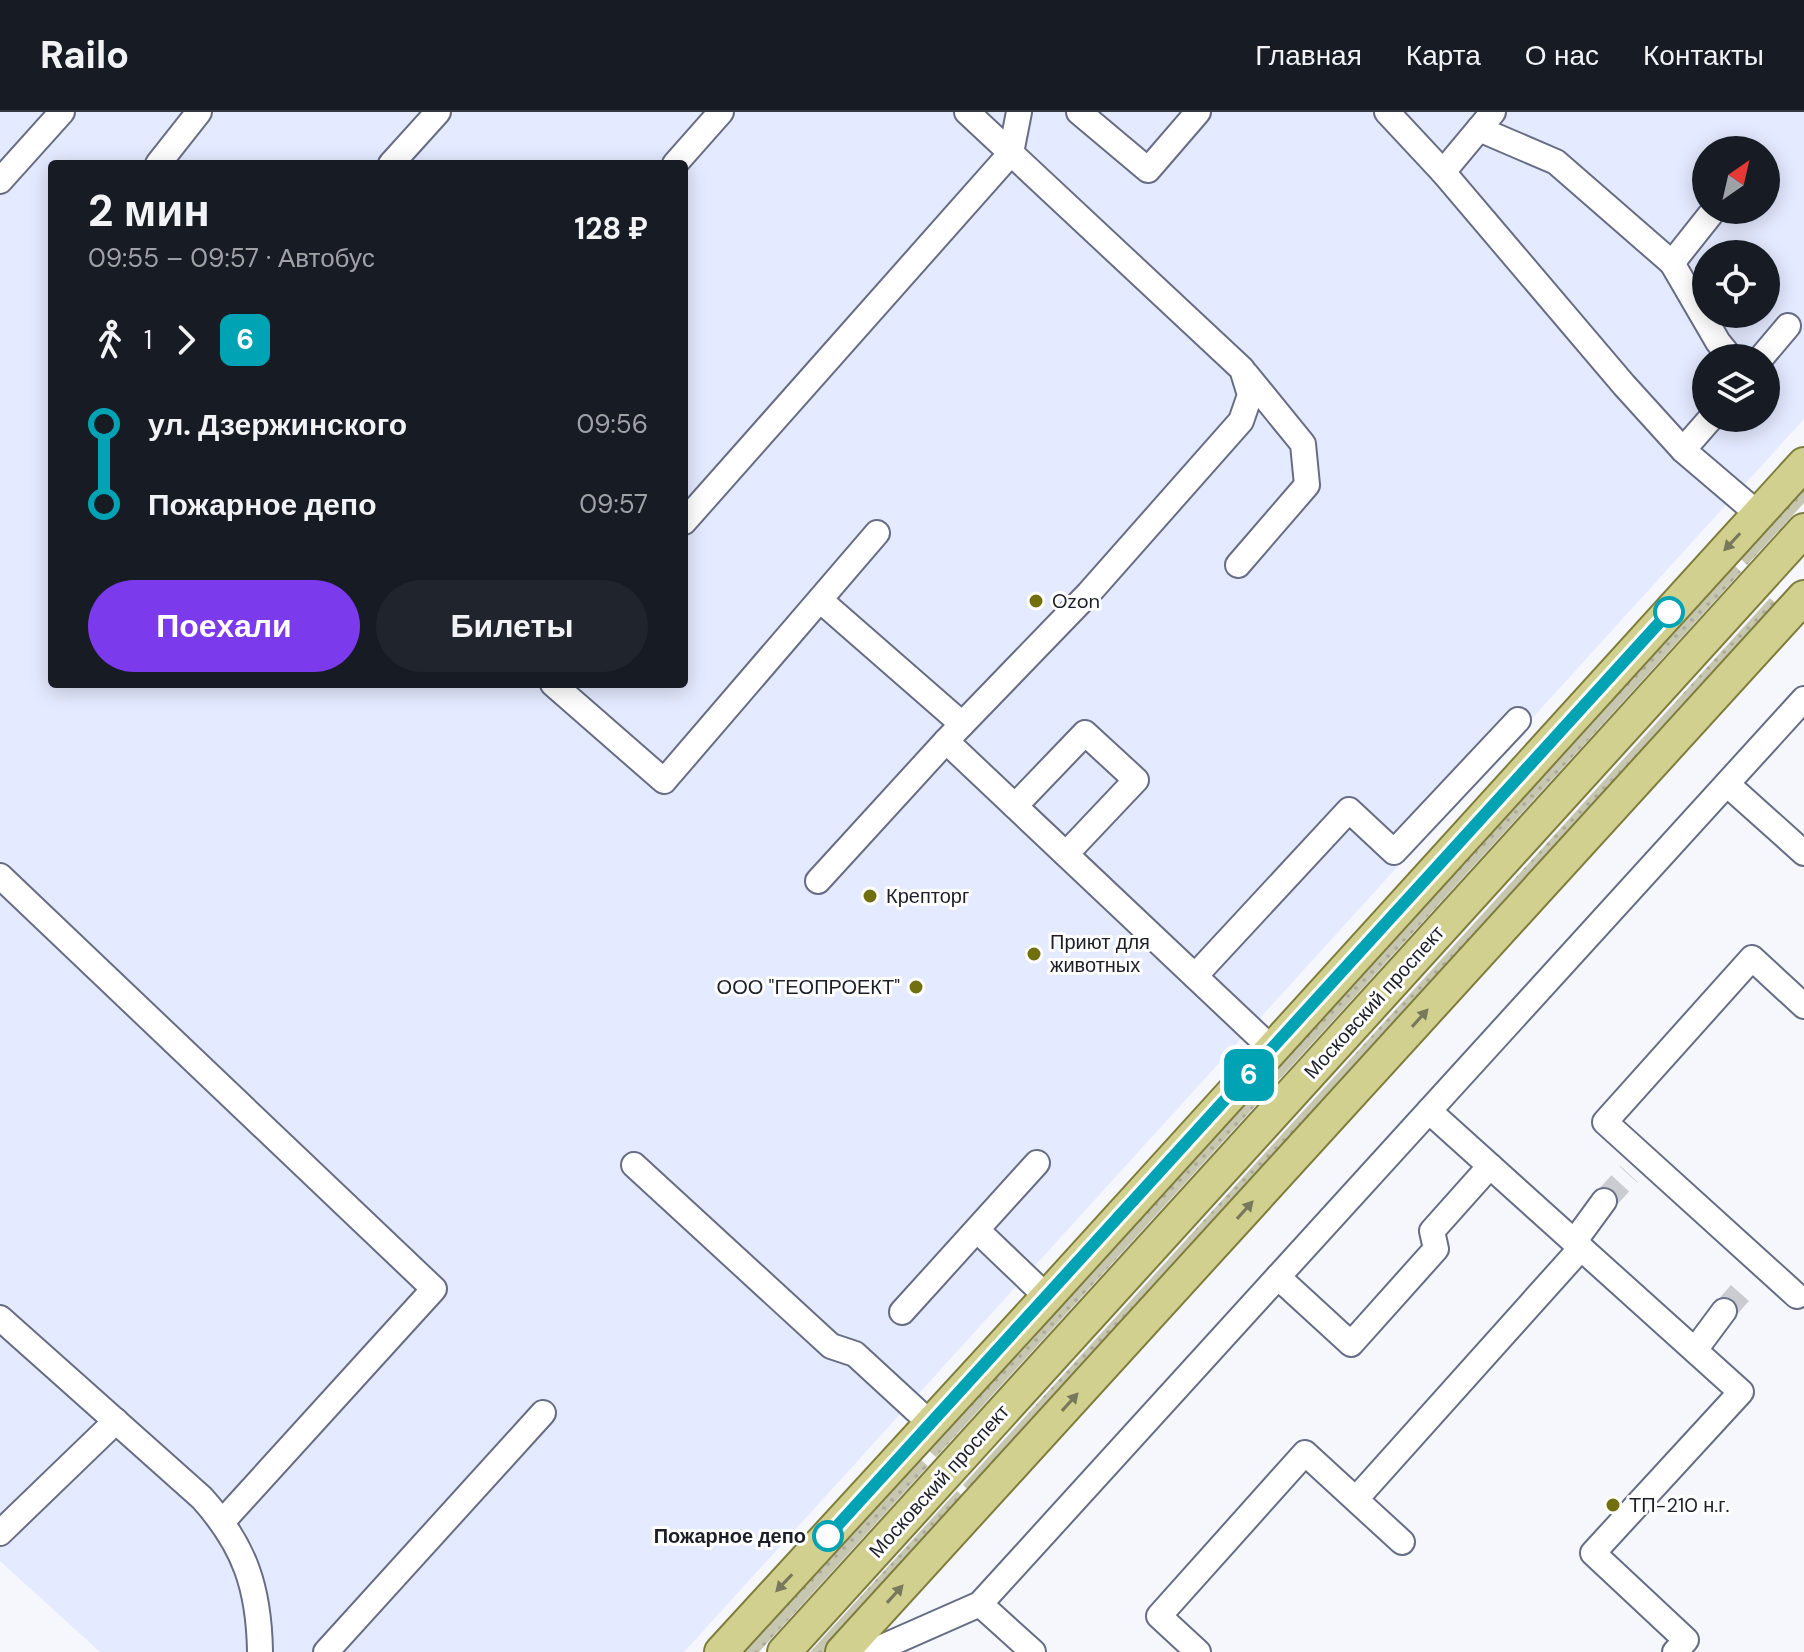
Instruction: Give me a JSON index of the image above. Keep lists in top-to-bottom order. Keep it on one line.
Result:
{"streets":{"main road":["Московский проспект"]},"places":["Ozon","Крепторг","Приют для животных","ООО \"ГЕОПРОЕКТ\"","ТП-210 н.г.","Пожарное депо"],"lines":["bus line 6"],"north":"top right","page":{"header":"Railo","nav":["Главная","Карта","О нас","Контакты"],"on_map":"6","heading":["2 мин","09:55 – 09:57 · Автобус","128 ₽"],"legs":["1","6"],"list":[{"name":"ул. Дзержинского","value":"09:56"},{"name":"Пожарное депо","value":"09:57"}],"buttons":["Поехали","Билеты"]}}
